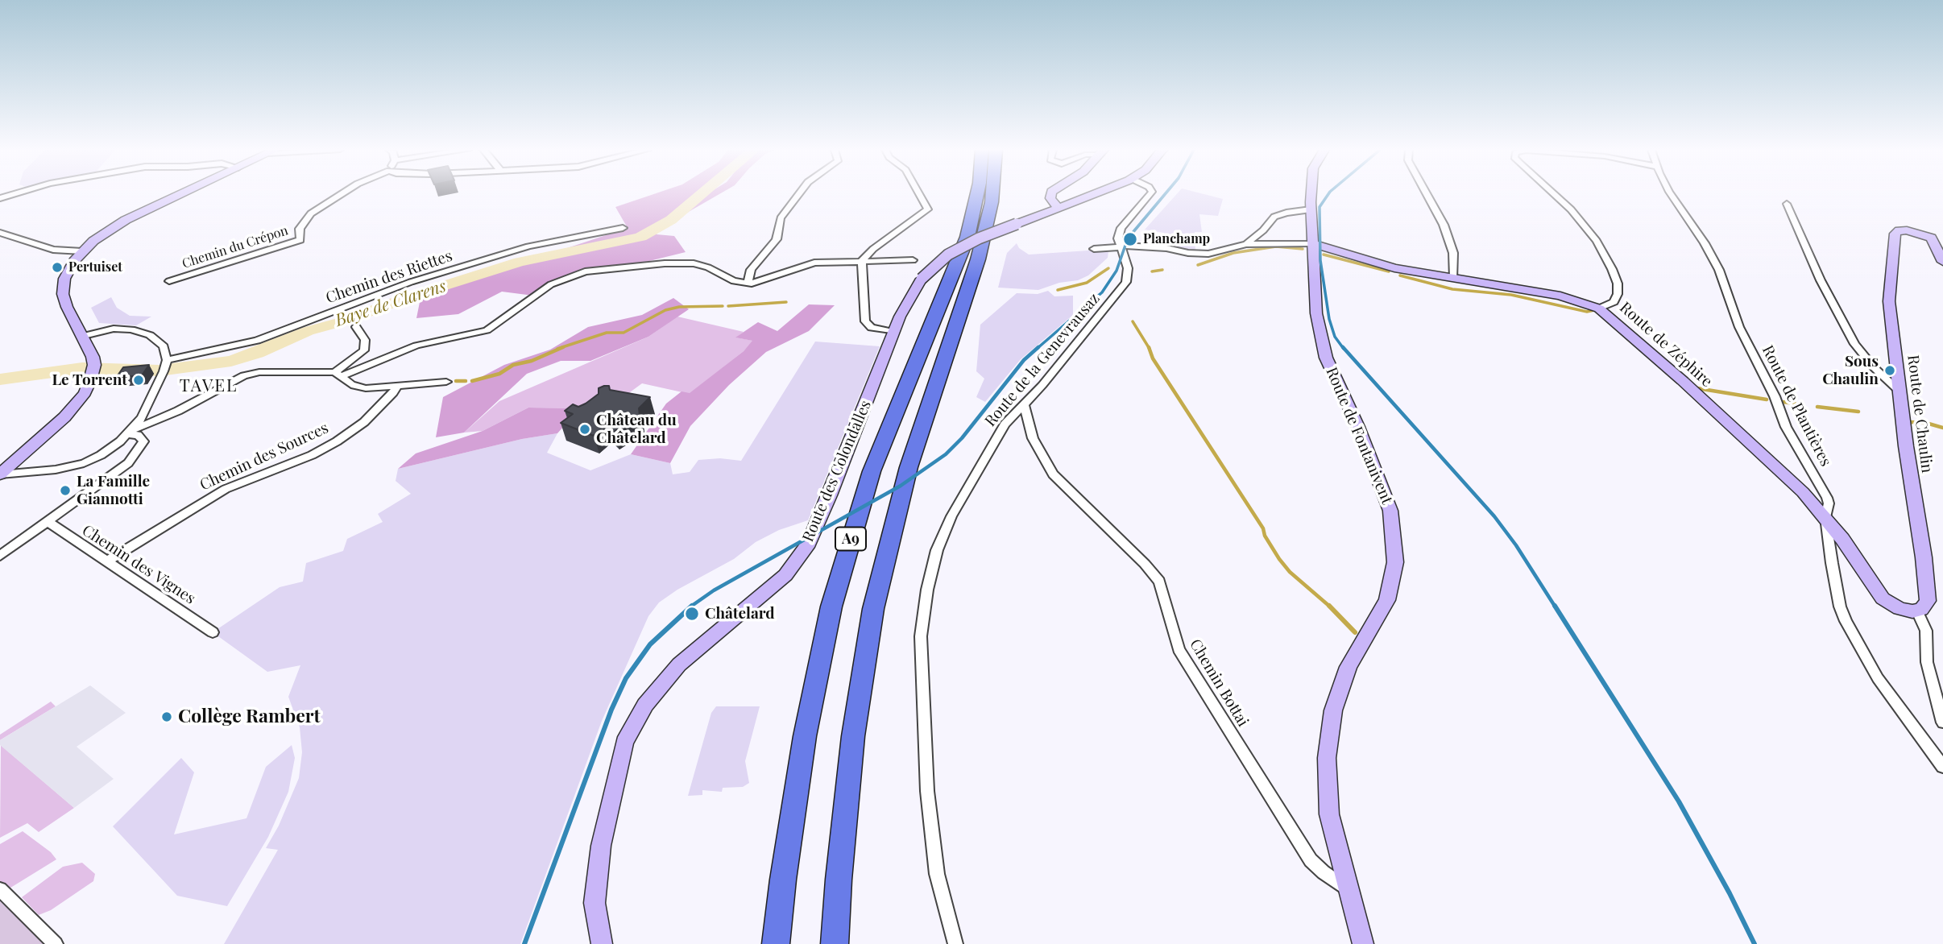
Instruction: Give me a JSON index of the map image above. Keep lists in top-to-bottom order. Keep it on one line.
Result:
{"streets":{"highway":["A9"],"street":["Chemin du Crépon","Chemin des Riettes","Route de Zéphire","Route de la Genevrausaz","Route de Plantières","Route de Chaulin","Route de Fontanivent","Chemin des Sources","Route des Colondalles","Chemin des Vignes","Chemin Bottai"]},"crossings":[["Route de Zéphire","Route de Plantières"],["Route de Zéphire","Route de Chaulin"],["Route de Zéphire","Route de Fontanivent"],["Route de la Genevrausaz","Chemin Bottai"],["Route de Fontanivent","Chemin Bottai"],["Chemin des Sources","Chemin des Vignes"]],"districts":["TAVEL"],"water":["Baye de Clarens"],"places":["Planchamp","Pertuiset","Sous Chaulin","Le Torrent","Château du Châtelard","La Famille Giannotti","Châtelard","Collège Rambert"]}
